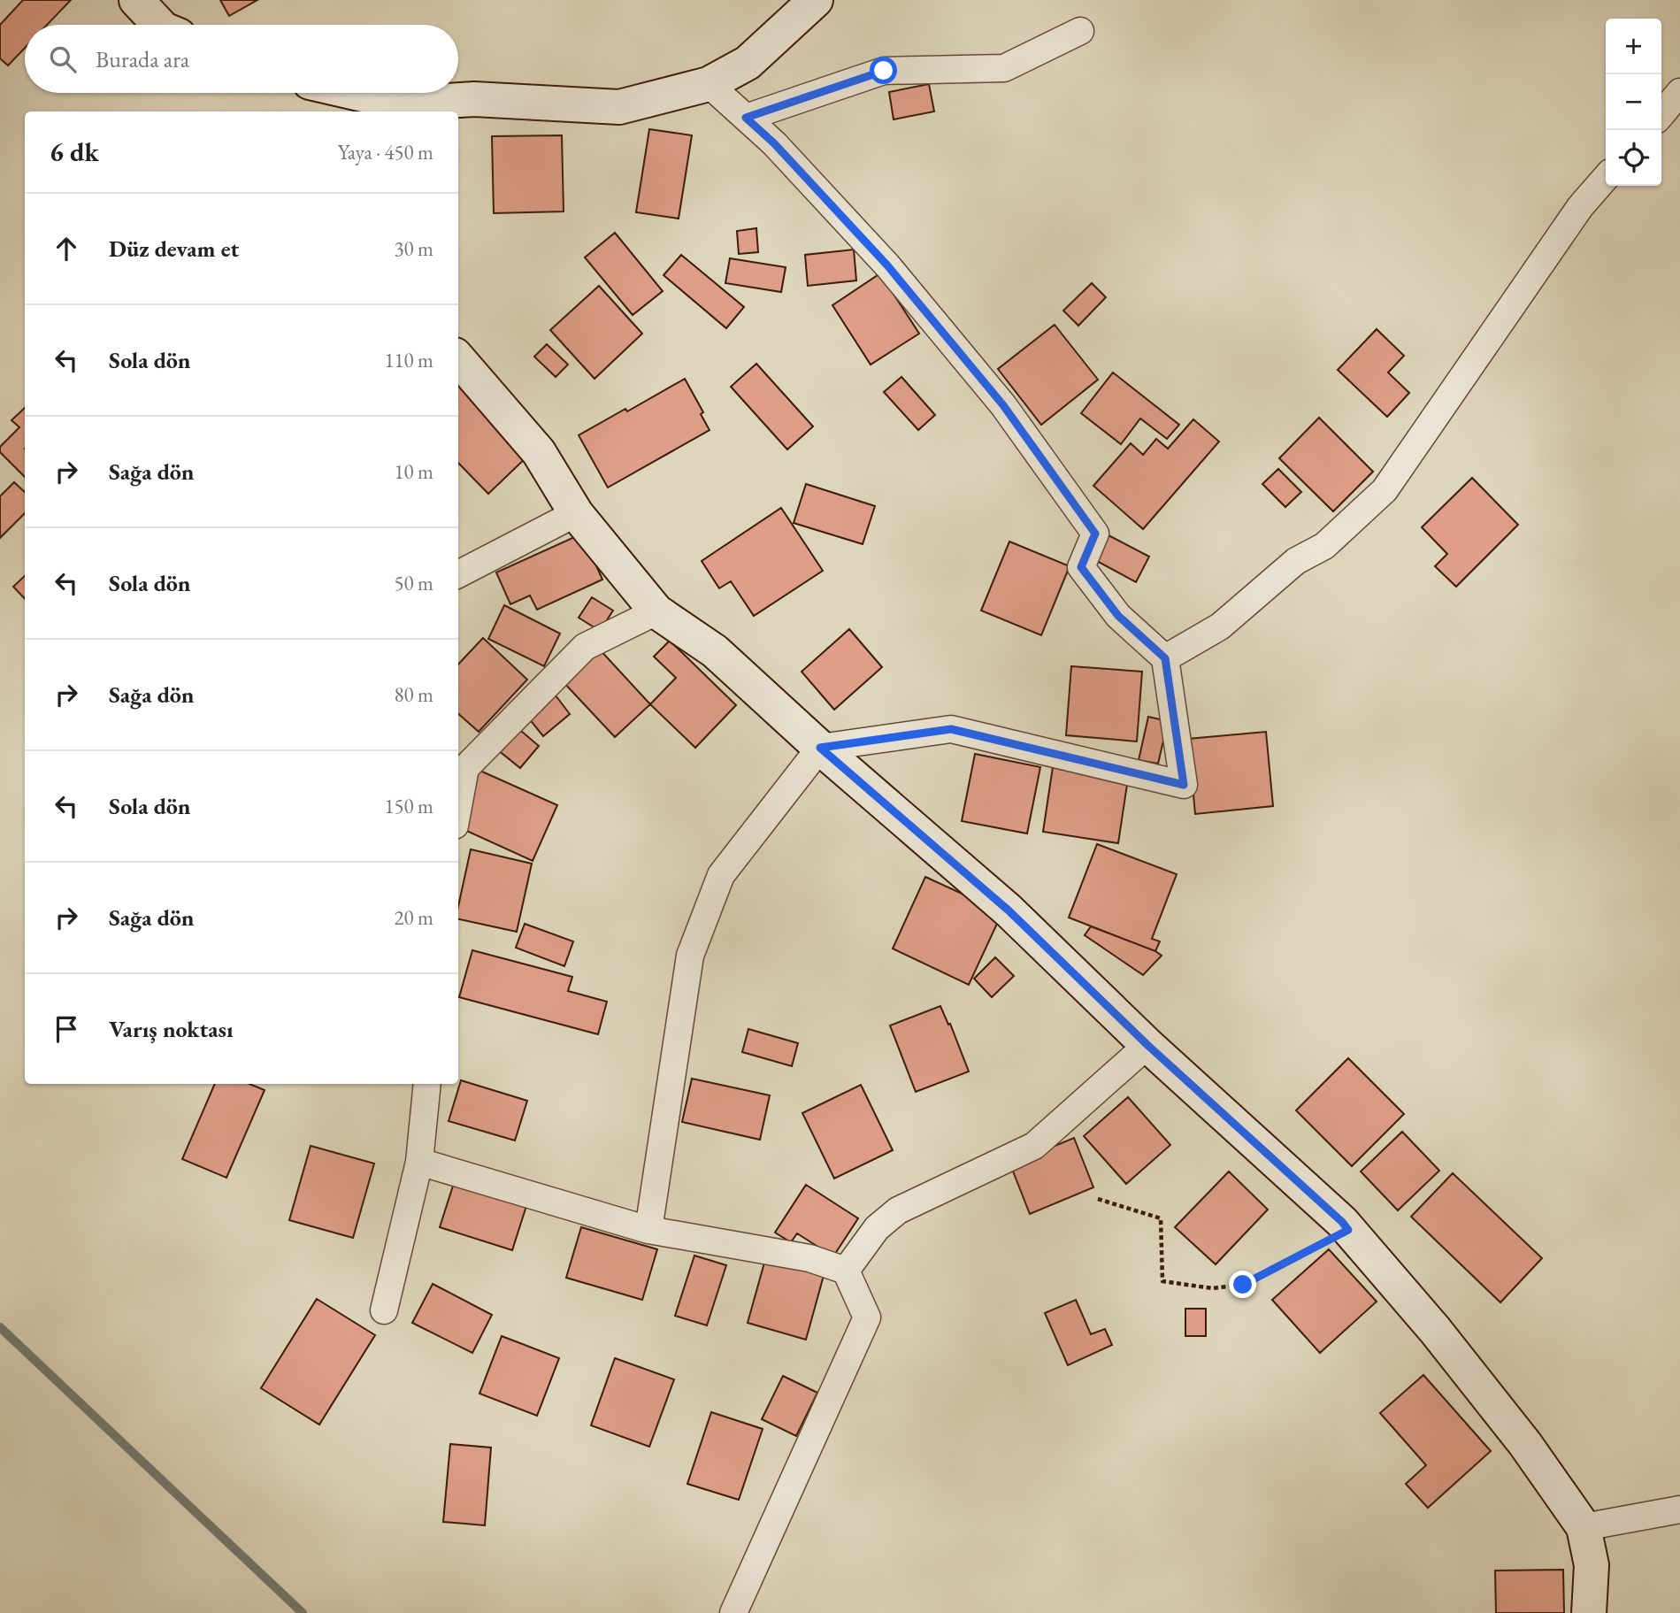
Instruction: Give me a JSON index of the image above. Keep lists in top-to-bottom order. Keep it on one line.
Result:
{"page":{"map_buttons":["+","−"],"search":"Burada ara","heading":["6 dk","Yaya · 450 m"],"list":[["Düz devam et","30 m"],["Sola dön","110 m"],["Sağa dön","10 m"],["Sola dön","50 m"],["Sağa dön","80 m"],["Sola dön","150 m"],["Sağa dön","20 m"],"Varış noktası"]}}
